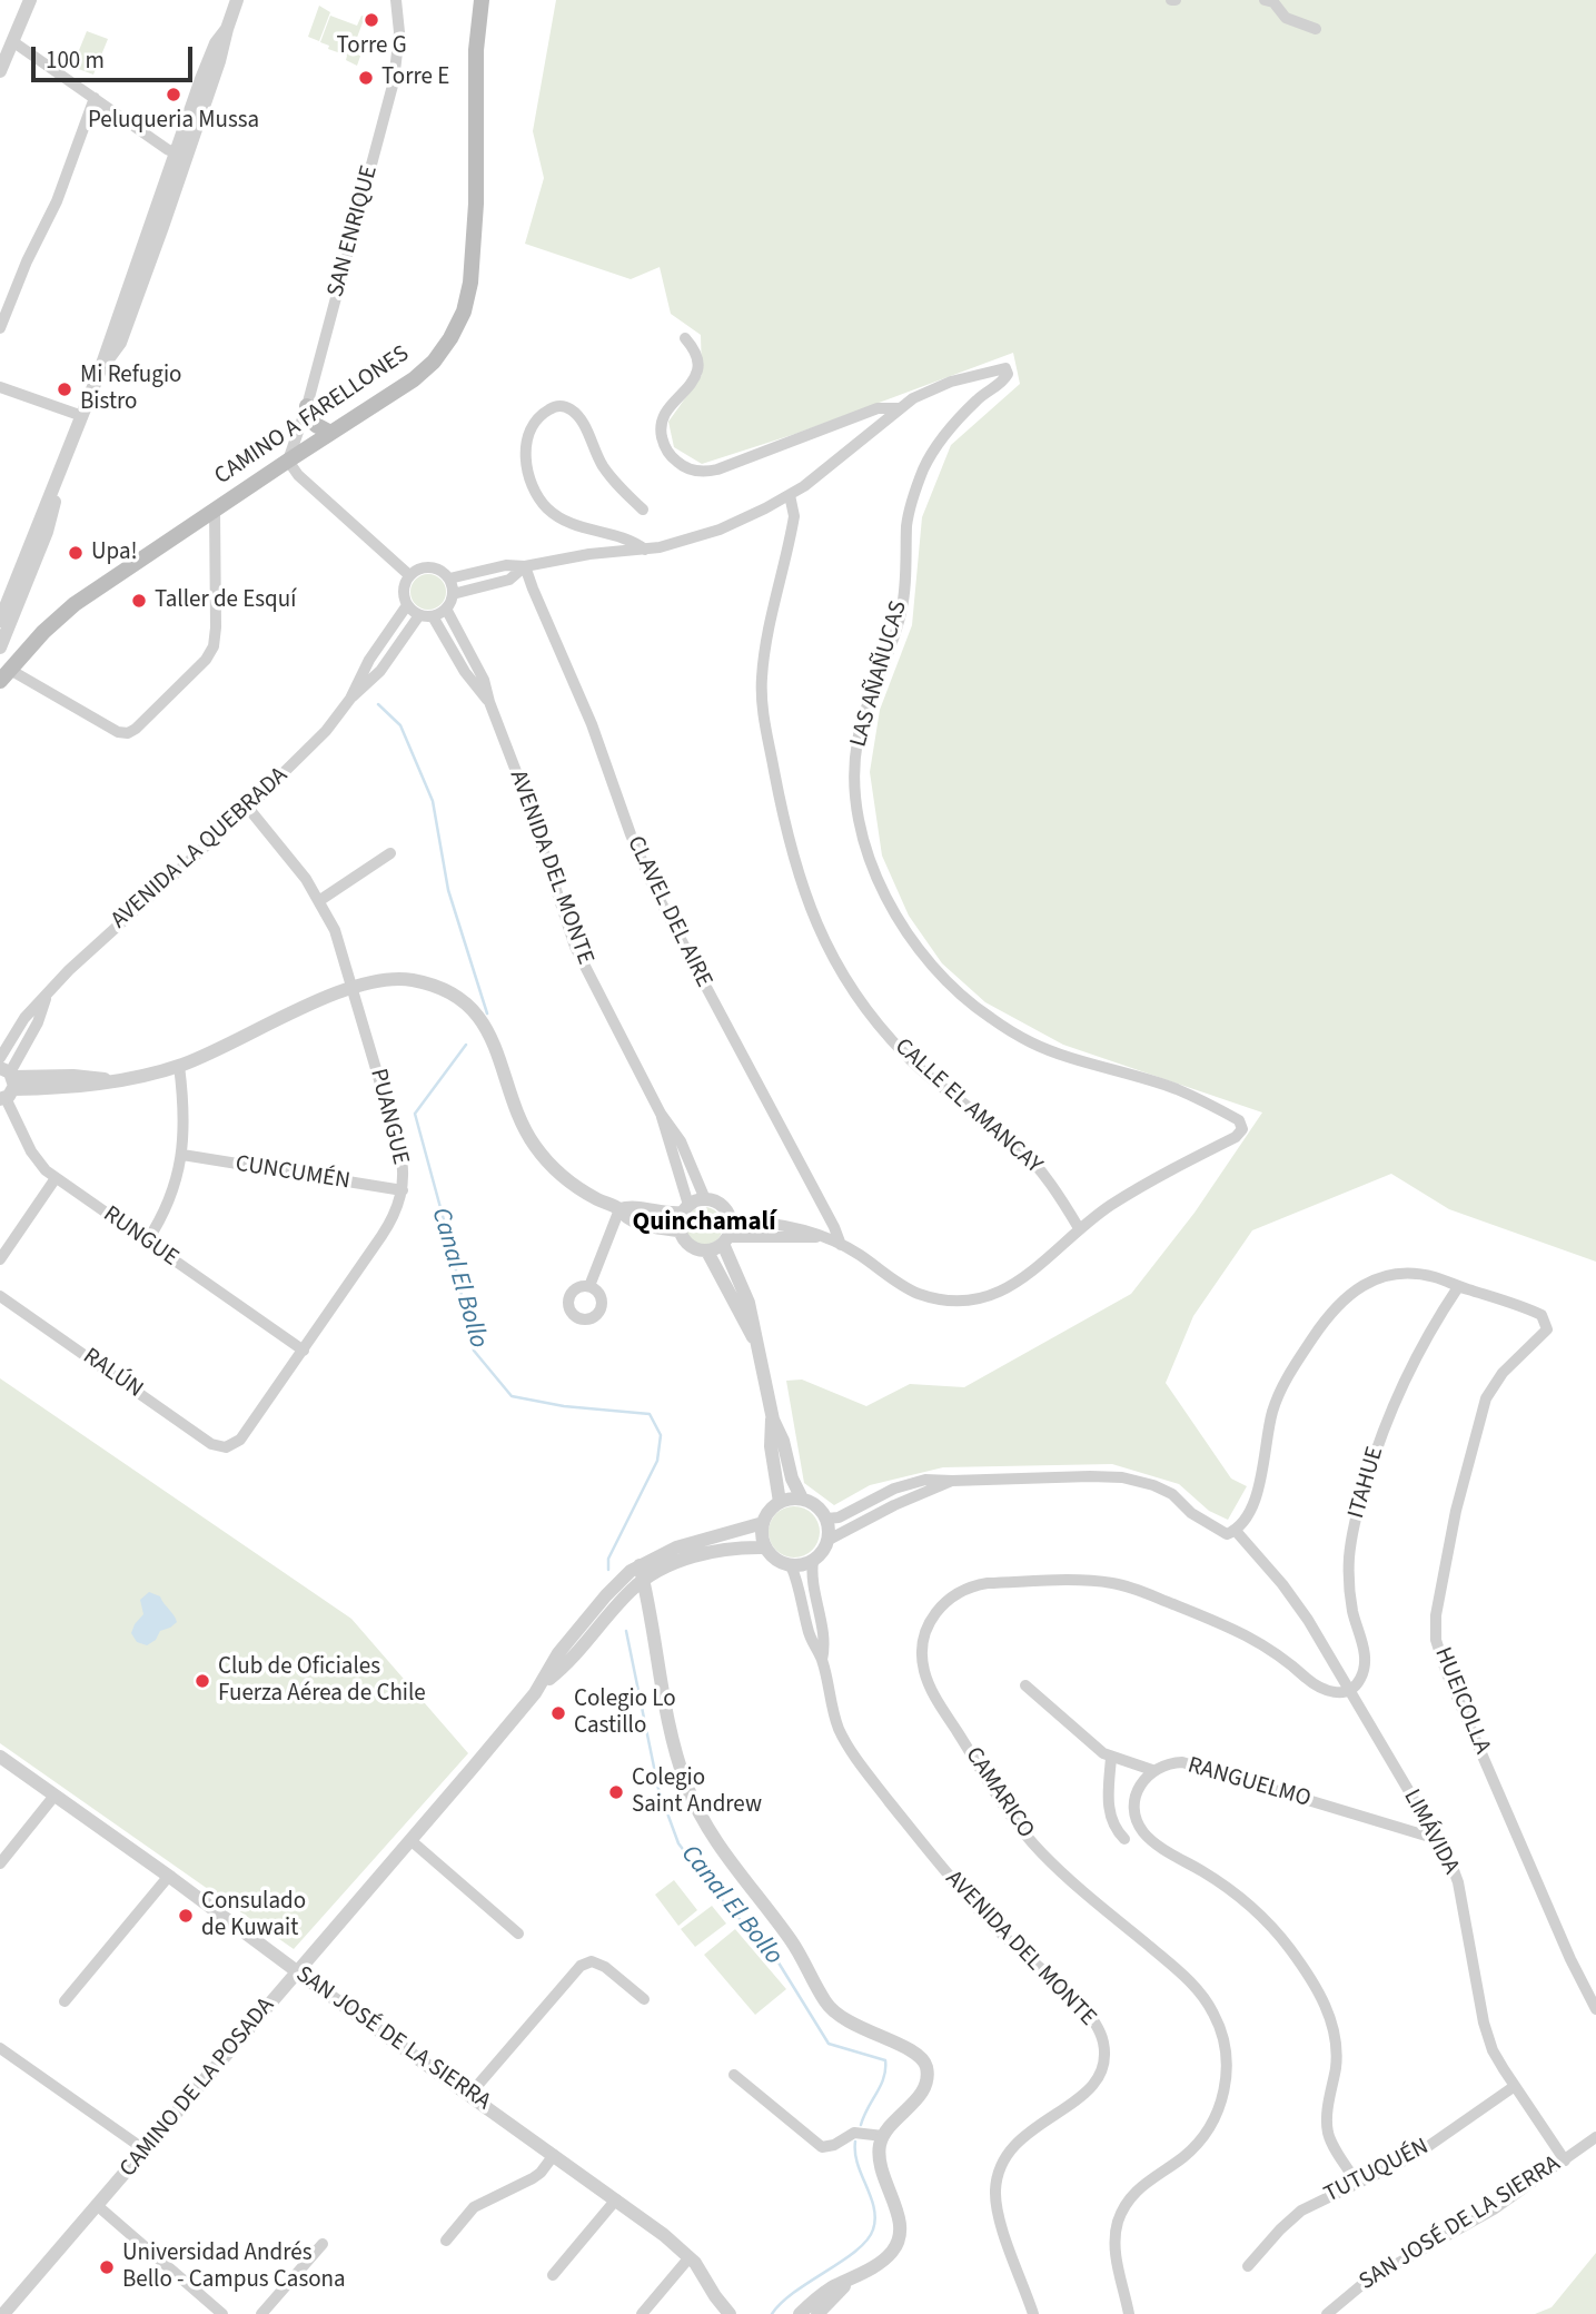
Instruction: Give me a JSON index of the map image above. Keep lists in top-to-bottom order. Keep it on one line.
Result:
{"streets":{"main road":["CAMINO A FARELLONES"],"street":["SAN ENRIQUE","LAS AÑAÑUCAS","AVENIDA LA QUEBRADA","AVENIDA DEL MONTE","CLAVEL DEL AIRE","CALLE EL AMANCAY","PUANGUE","CUNCUMÉN","RUNGUE","RALÚN","ITAHUE","HUEICOLLA","RANGUELMO","CAMARICO","LIMÁVIDA","SAN JOSÉ DE LA SIERRA","CAMINO DE LA POSADA","TUTUQUÉN"]},"crossings":[["SAN ENRIQUE","CAMINO A FARELLONES"],["LAS AÑAÑUCAS","CALLE EL AMANCAY"],["AVENIDA LA QUEBRADA","AVENIDA DEL MONTE"],["AVENIDA LA QUEBRADA","PUANGUE"],["AVENIDA LA QUEBRADA","RUNGUE"],["AVENIDA DEL MONTE","CAMINO DE LA POSADA"],["PUANGUE","CUNCUMÉN"],["PUANGUE","RUNGUE"],["PUANGUE","RALÚN"],["ITAHUE","HUEICOLLA"],["ITAHUE","CAMARICO"],["ITAHUE","LIMÁVIDA"],["RANGUELMO","LIMÁVIDA"],["RANGUELMO","TUTUQUÉN"],["CAMARICO","LIMÁVIDA"],["LIMÁVIDA","SAN JOSÉ DE LA SIERRA"],["LIMÁVIDA","TUTUQUÉN"],["SAN JOSÉ DE LA SIERRA","CAMINO DE LA POSADA"]],"districts":["Quinchamalí"],"water":["Canal El Bollo"],"places":["Torre G","Torre E","Peluqueria Mussa","Mi Refugio Bistro","Upa!","Taller de Esquí","Club de Oficiales Fuerza Aérea de Chile","Colegio Lo Castillo","Colegio Saint Andrew","Consulado de Kuwait","Universidad Andrés Bello - Campus Casona"],"scale_bar":"100 m"}
